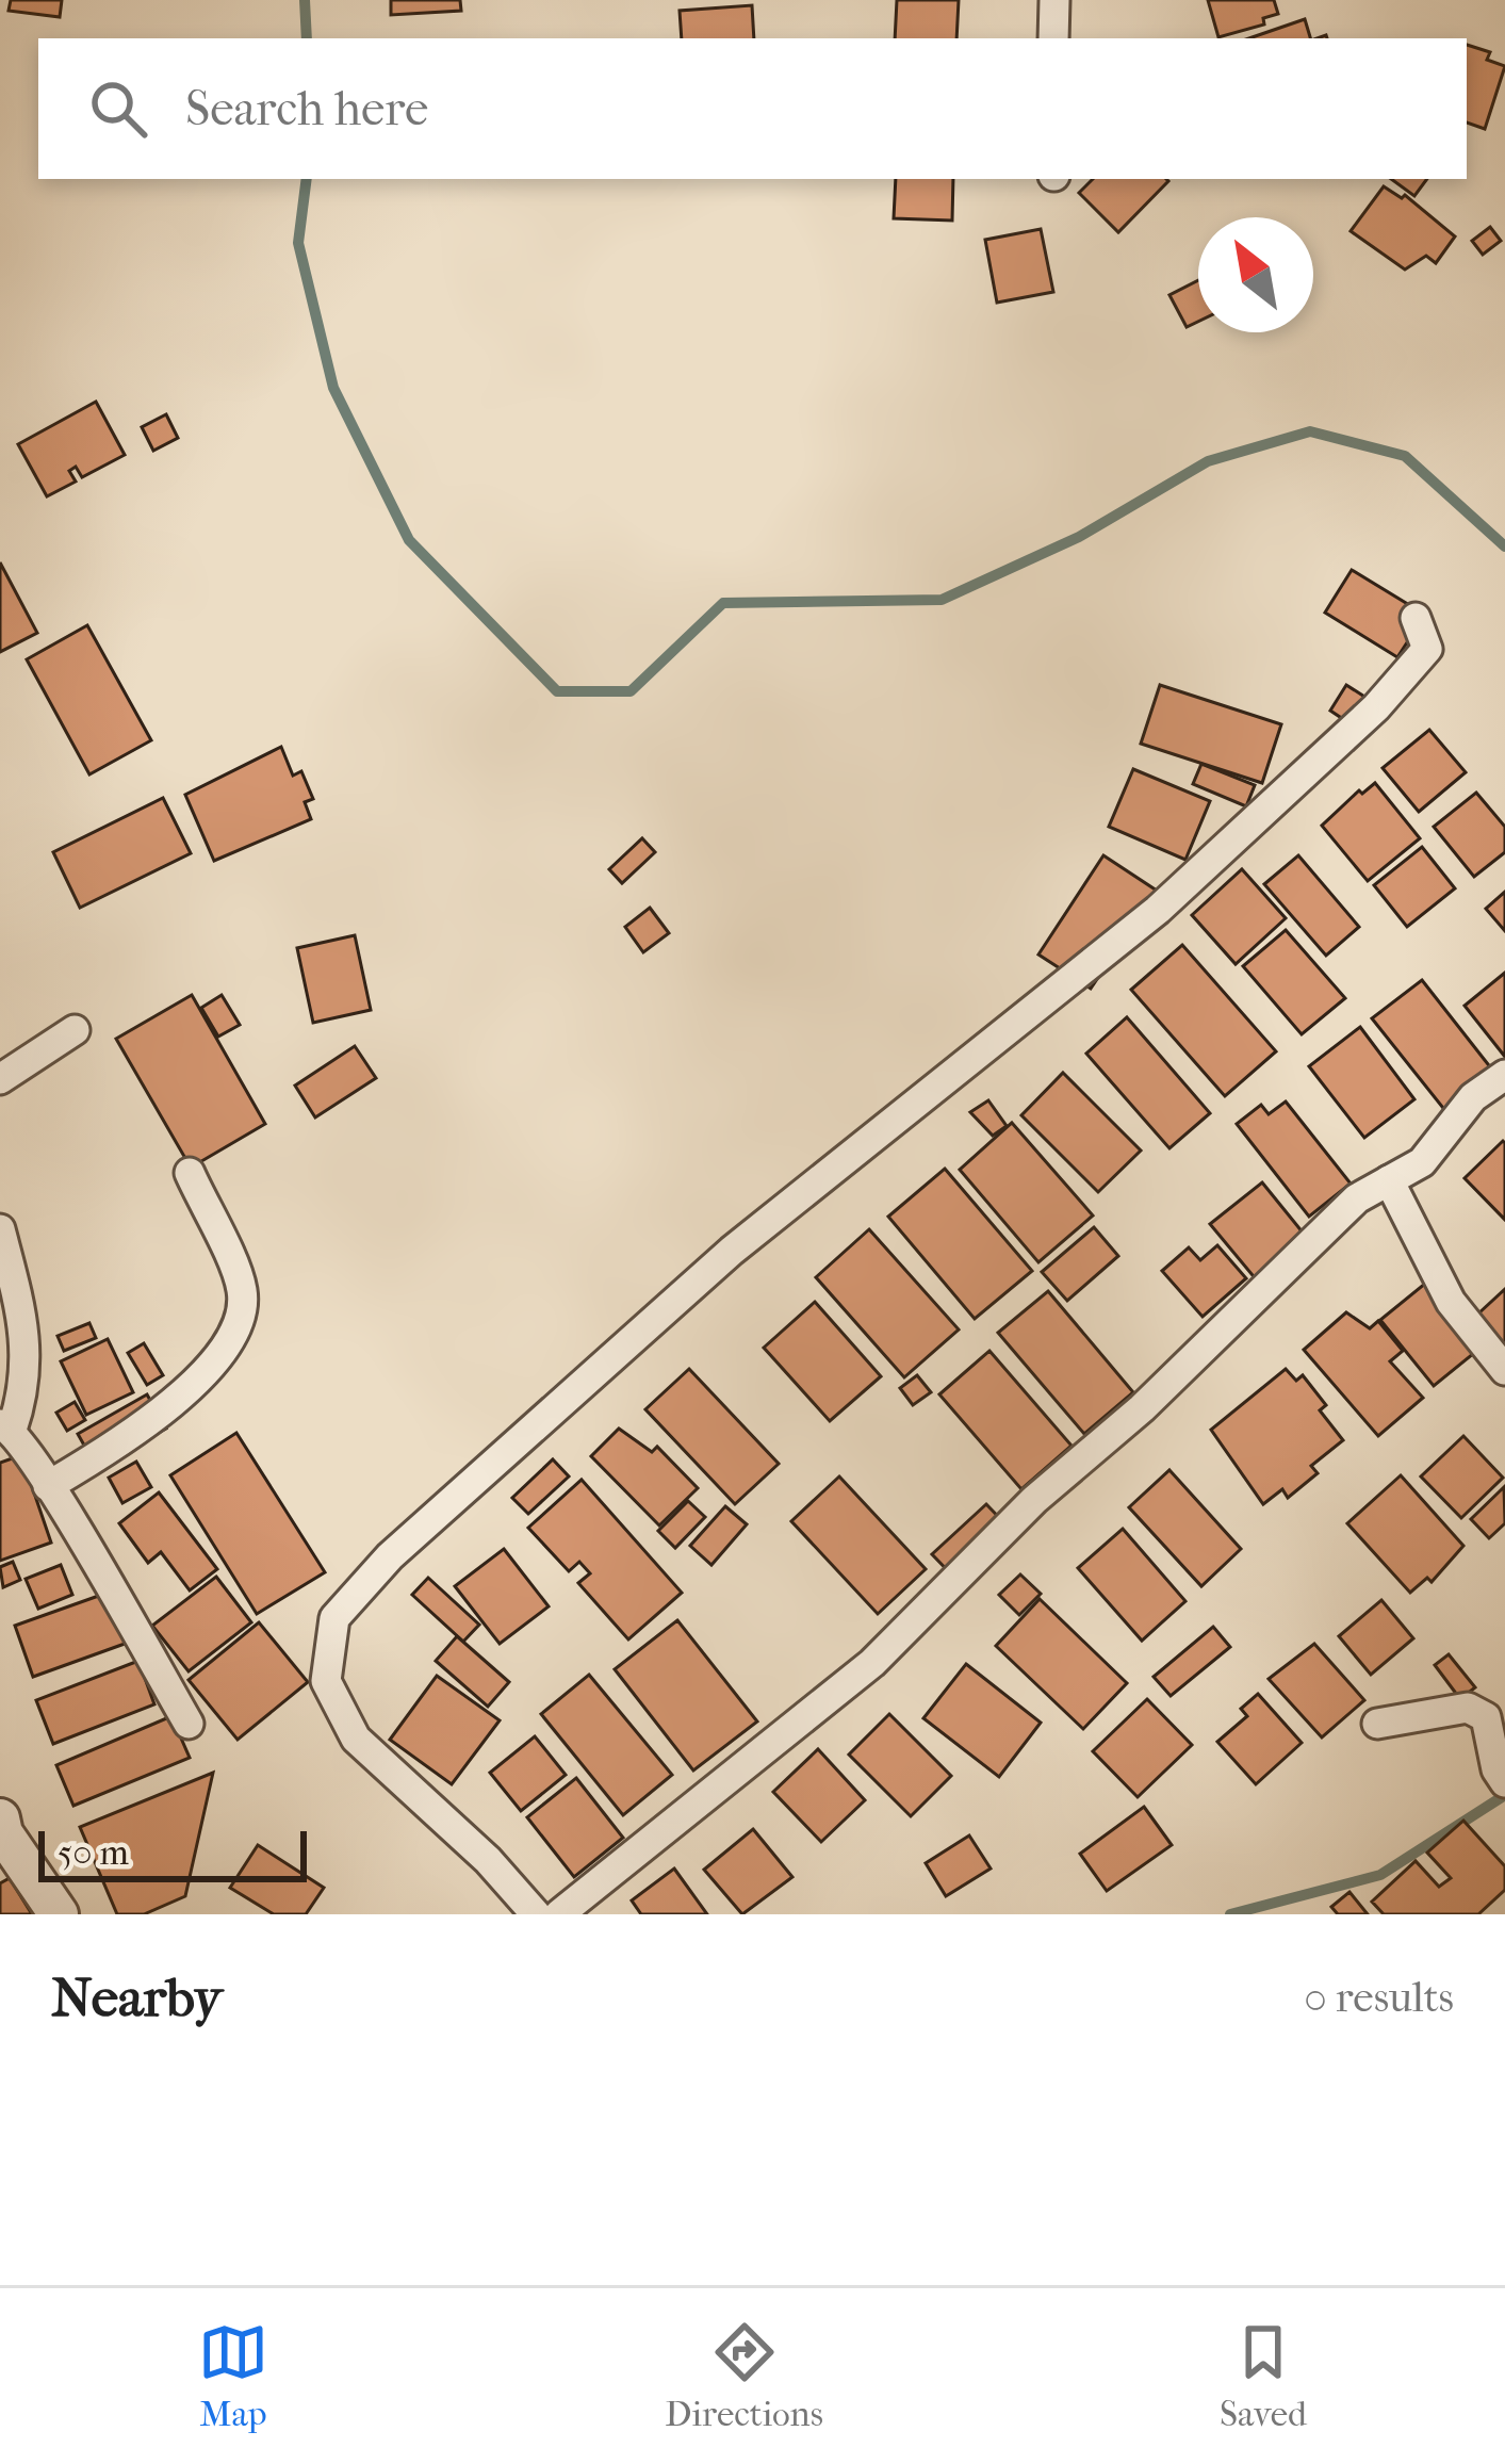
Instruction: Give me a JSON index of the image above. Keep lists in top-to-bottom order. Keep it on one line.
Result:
{"scale_bar":"50 m","north":"top left","page":{"search":"Search here","scale":"50 m","heading":["Nearby","0 results"],"nav":["Map","Directions","Saved"]}}
